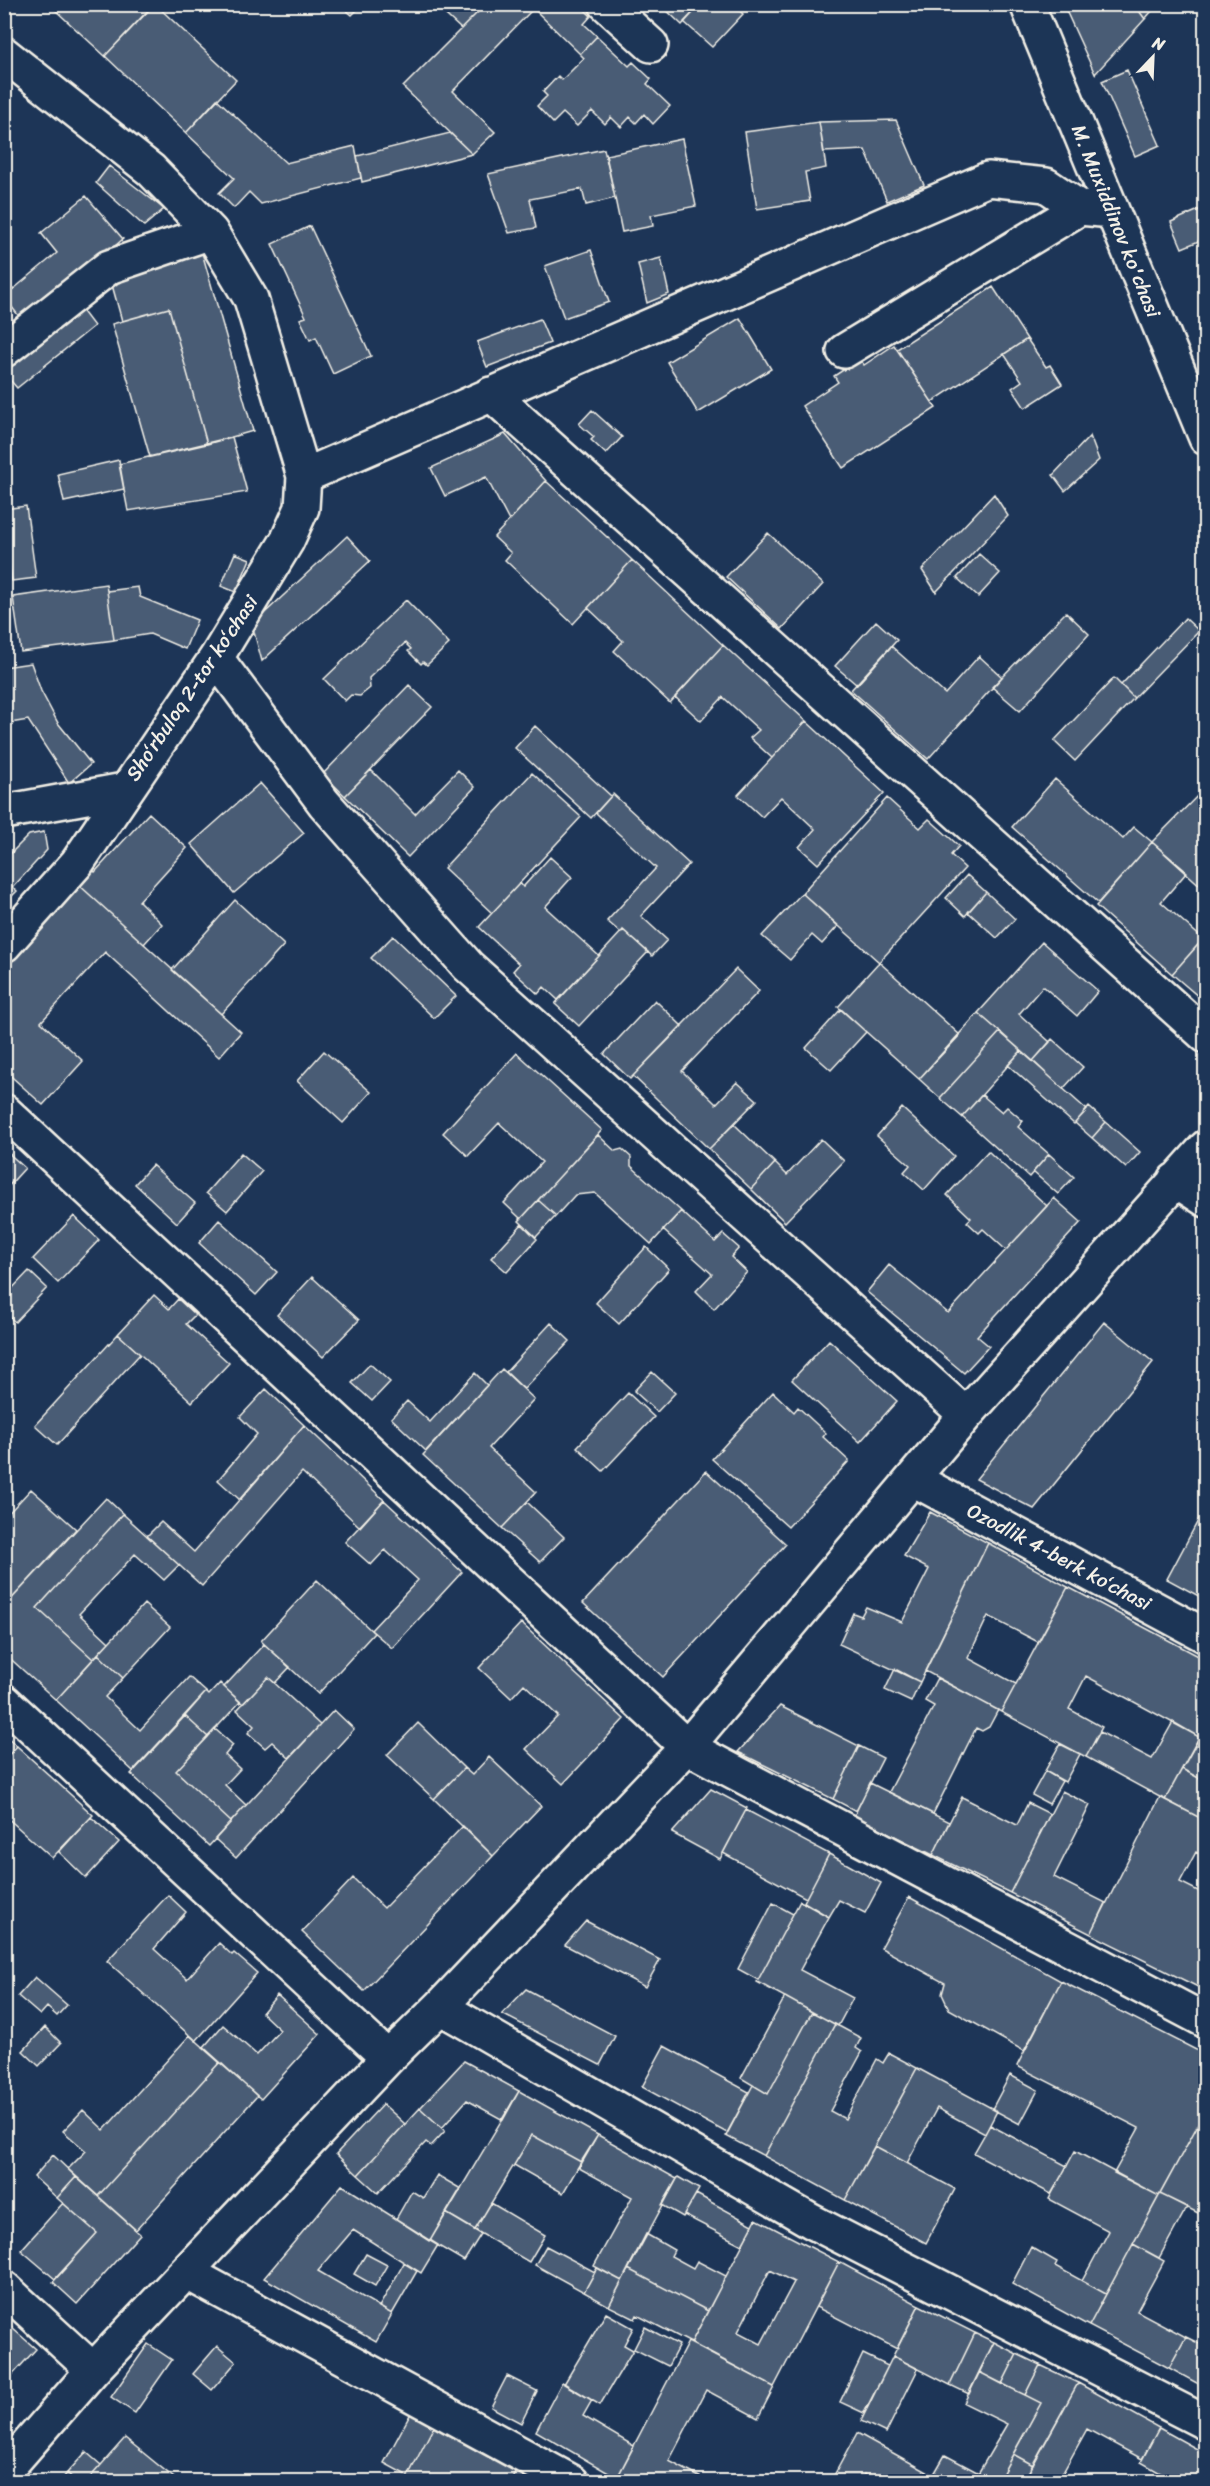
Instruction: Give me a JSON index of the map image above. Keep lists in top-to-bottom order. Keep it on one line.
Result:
{"streets":{"street":["M. Muxiddinov ko'chasi","Shoʻrbuloq 2-tor koʻchasi","Ozodlik 4-berk koʻchasi"]},"north":"top right"}
